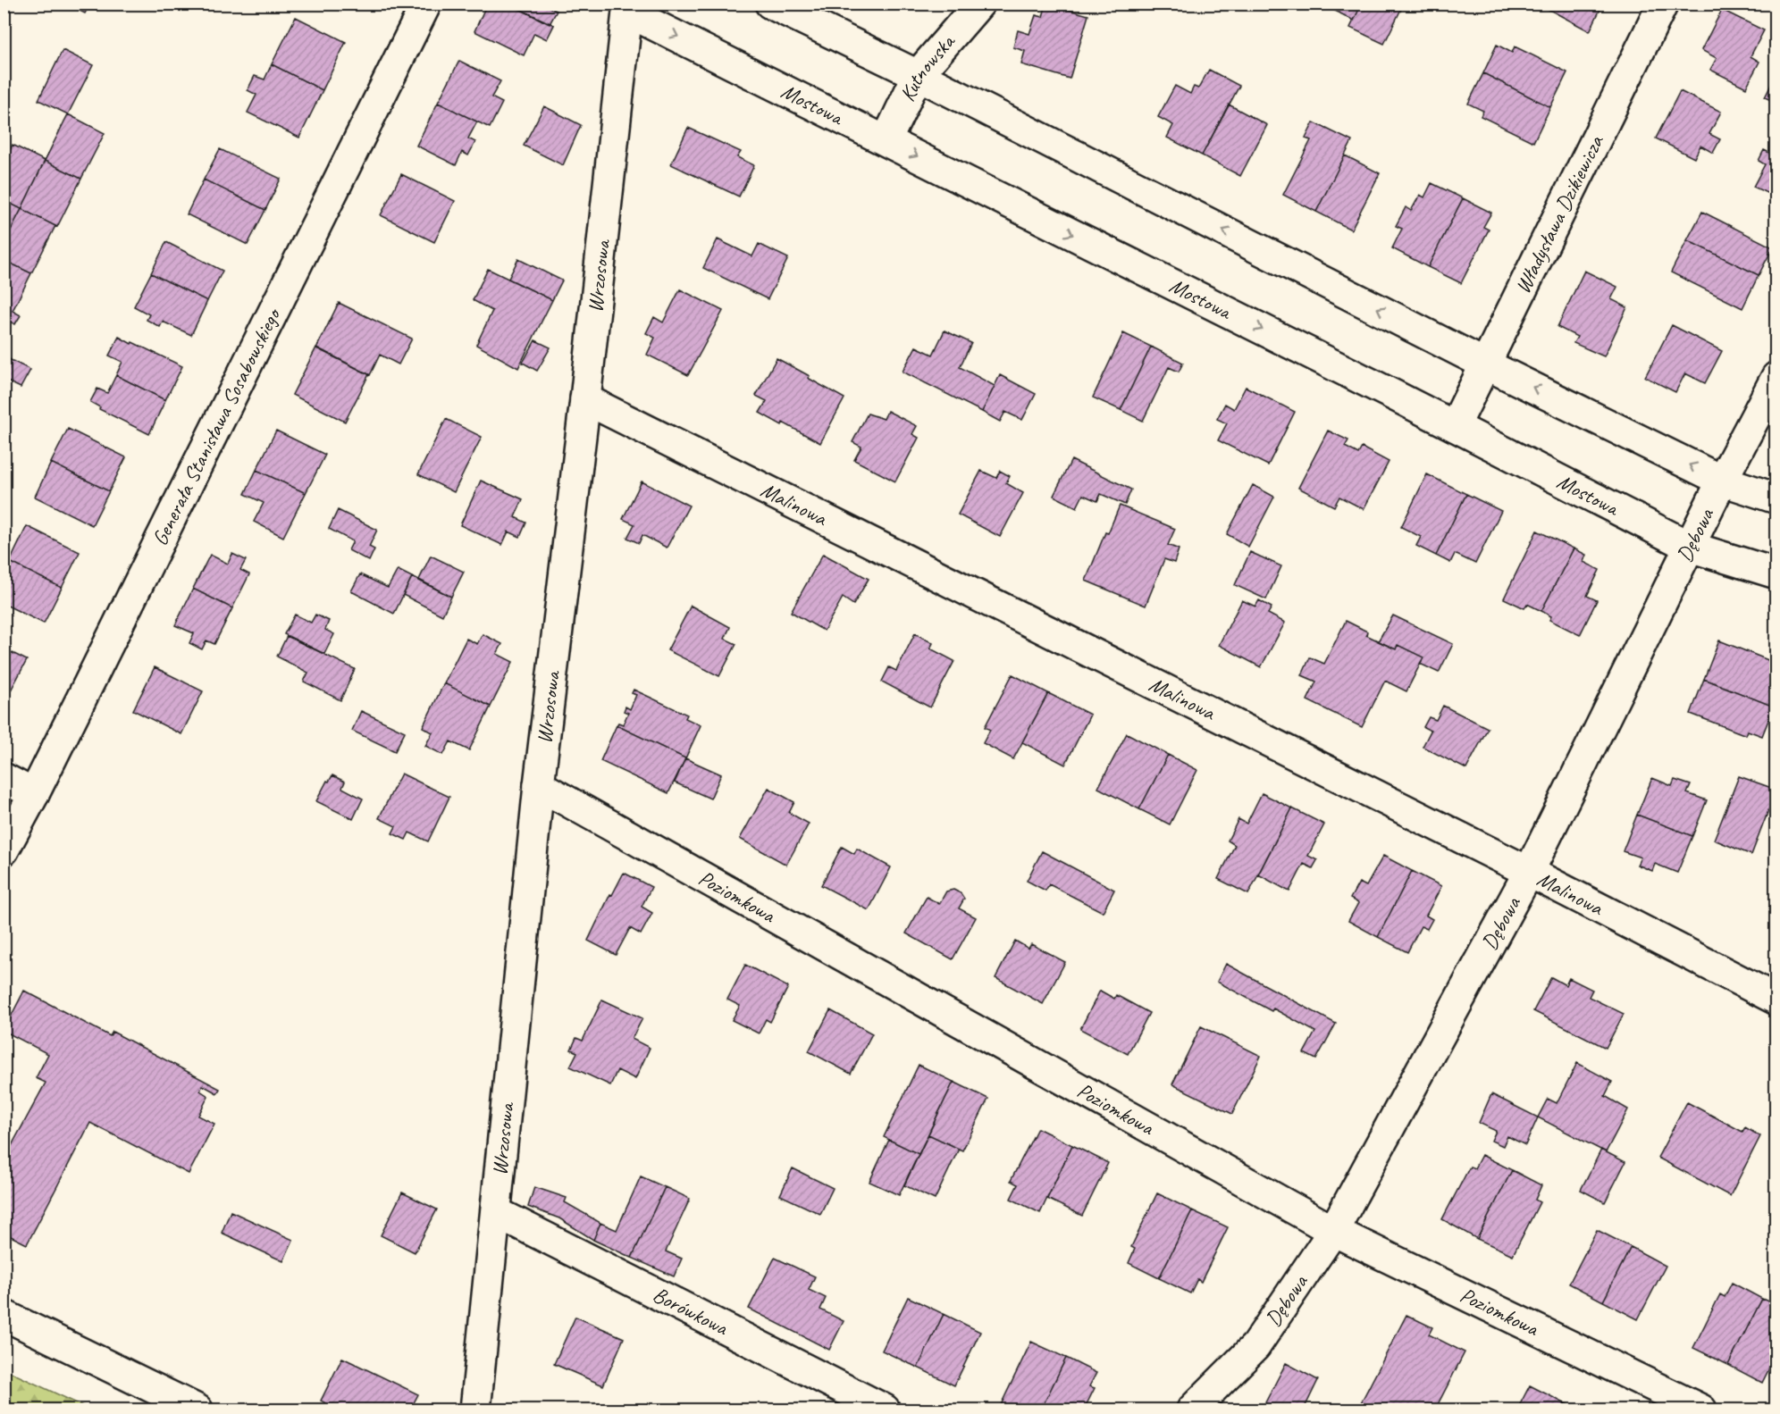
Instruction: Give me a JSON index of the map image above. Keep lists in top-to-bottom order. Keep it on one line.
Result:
{"streets":{"street":["Kutnowska","Mostowa","Władysława Dzikiewicza","Wrzosowa","Generała Stanisława Sosabowskiego","Malinowa","Dębowa","Poziomkowa","Borówkowa"]},"crossings":[["Kutnowska","Mostowa"],["Mostowa","Władysława Dzikiewicza"],["Mostowa","Wrzosowa"],["Mostowa","Dębowa"],["Wrzosowa","Malinowa"],["Wrzosowa","Poziomkowa"],["Wrzosowa","Borówkowa"],["Malinowa","Dębowa"],["Dębowa","Poziomkowa"]]}
